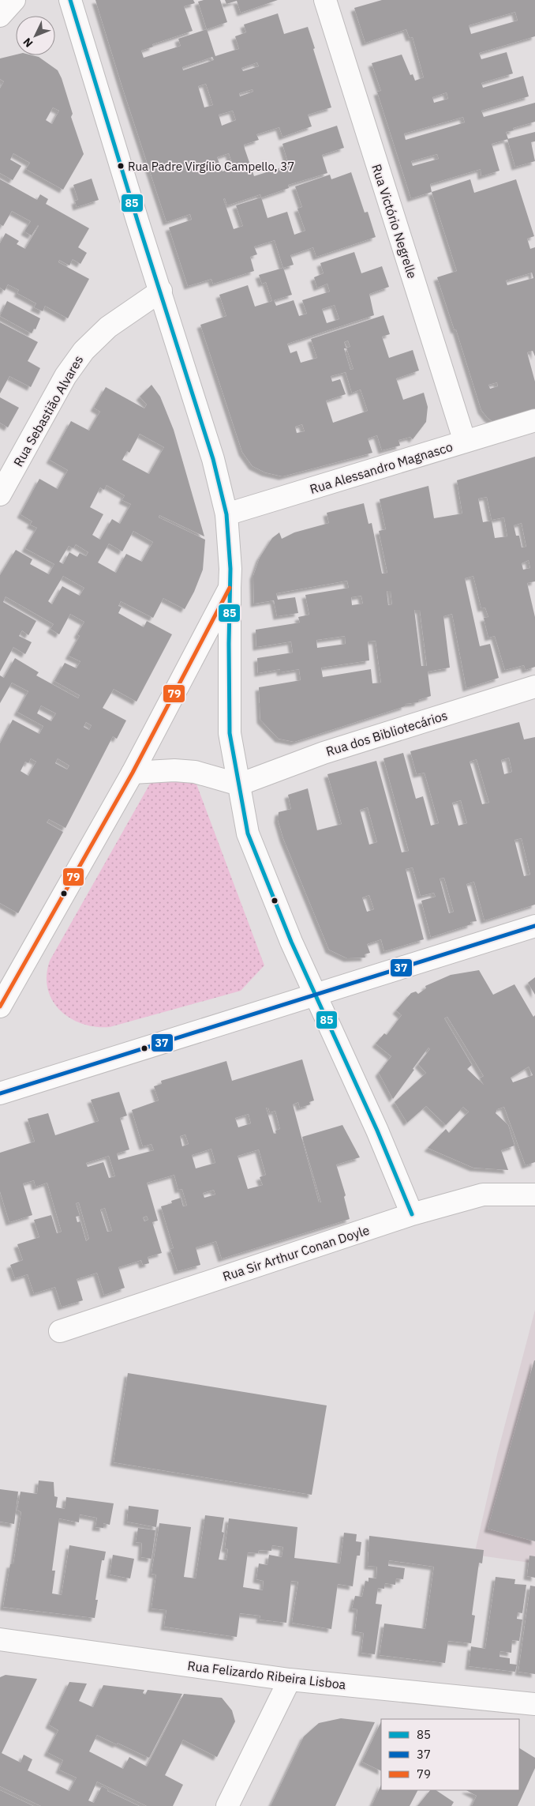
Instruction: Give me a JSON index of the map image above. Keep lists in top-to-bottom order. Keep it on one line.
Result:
{"streets":{"street":["Rua Victório Negrelle","Rua Sebastião Alvares","Rua Alessandro Magnasco","Rua dos Bibliotecários","Rua Sir Arthur Conan Doyle","Rua Felizardo Ribeira Lisboa"]},"crossings":[["Rua Victório Negrelle","Rua Alessandro Magnasco"]],"places":["Rua Padre Virgílio Campello, 37"],"lines":["transit line 85","transit line 79","transit line 37"],"legend":["85","37","79"],"north":"bottom left"}
